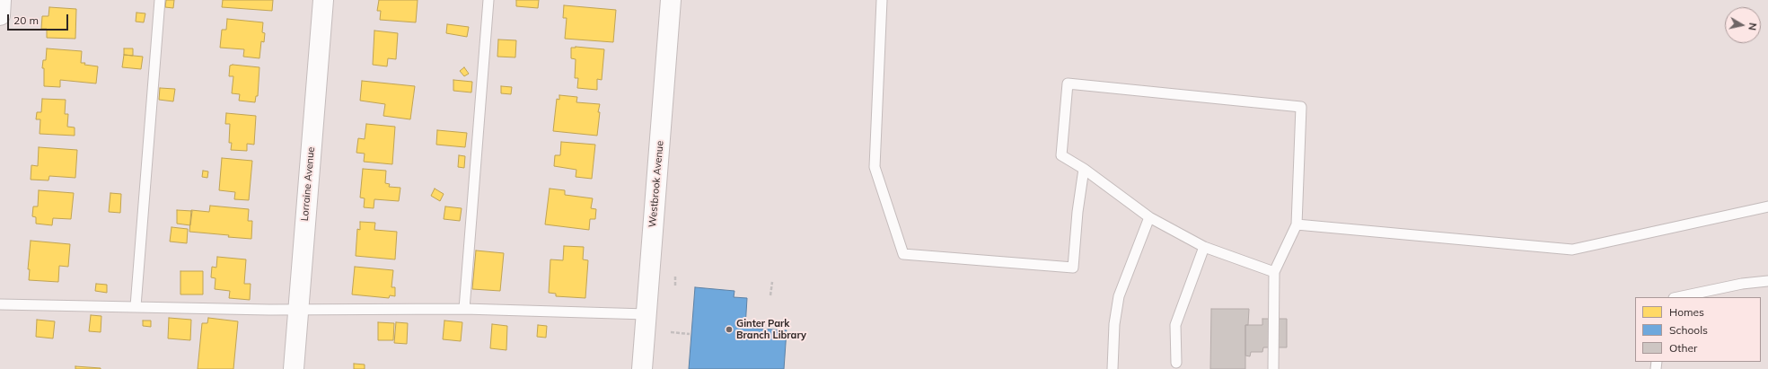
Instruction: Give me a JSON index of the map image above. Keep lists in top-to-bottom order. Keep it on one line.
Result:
{"streets":{"street":["Lorraine Avenue","Westbrook Avenue"]},"places":["Ginter Park Branch Library"],"legend":["Homes","Schools","Other"],"scale_bar":"20 m","north":"right"}
